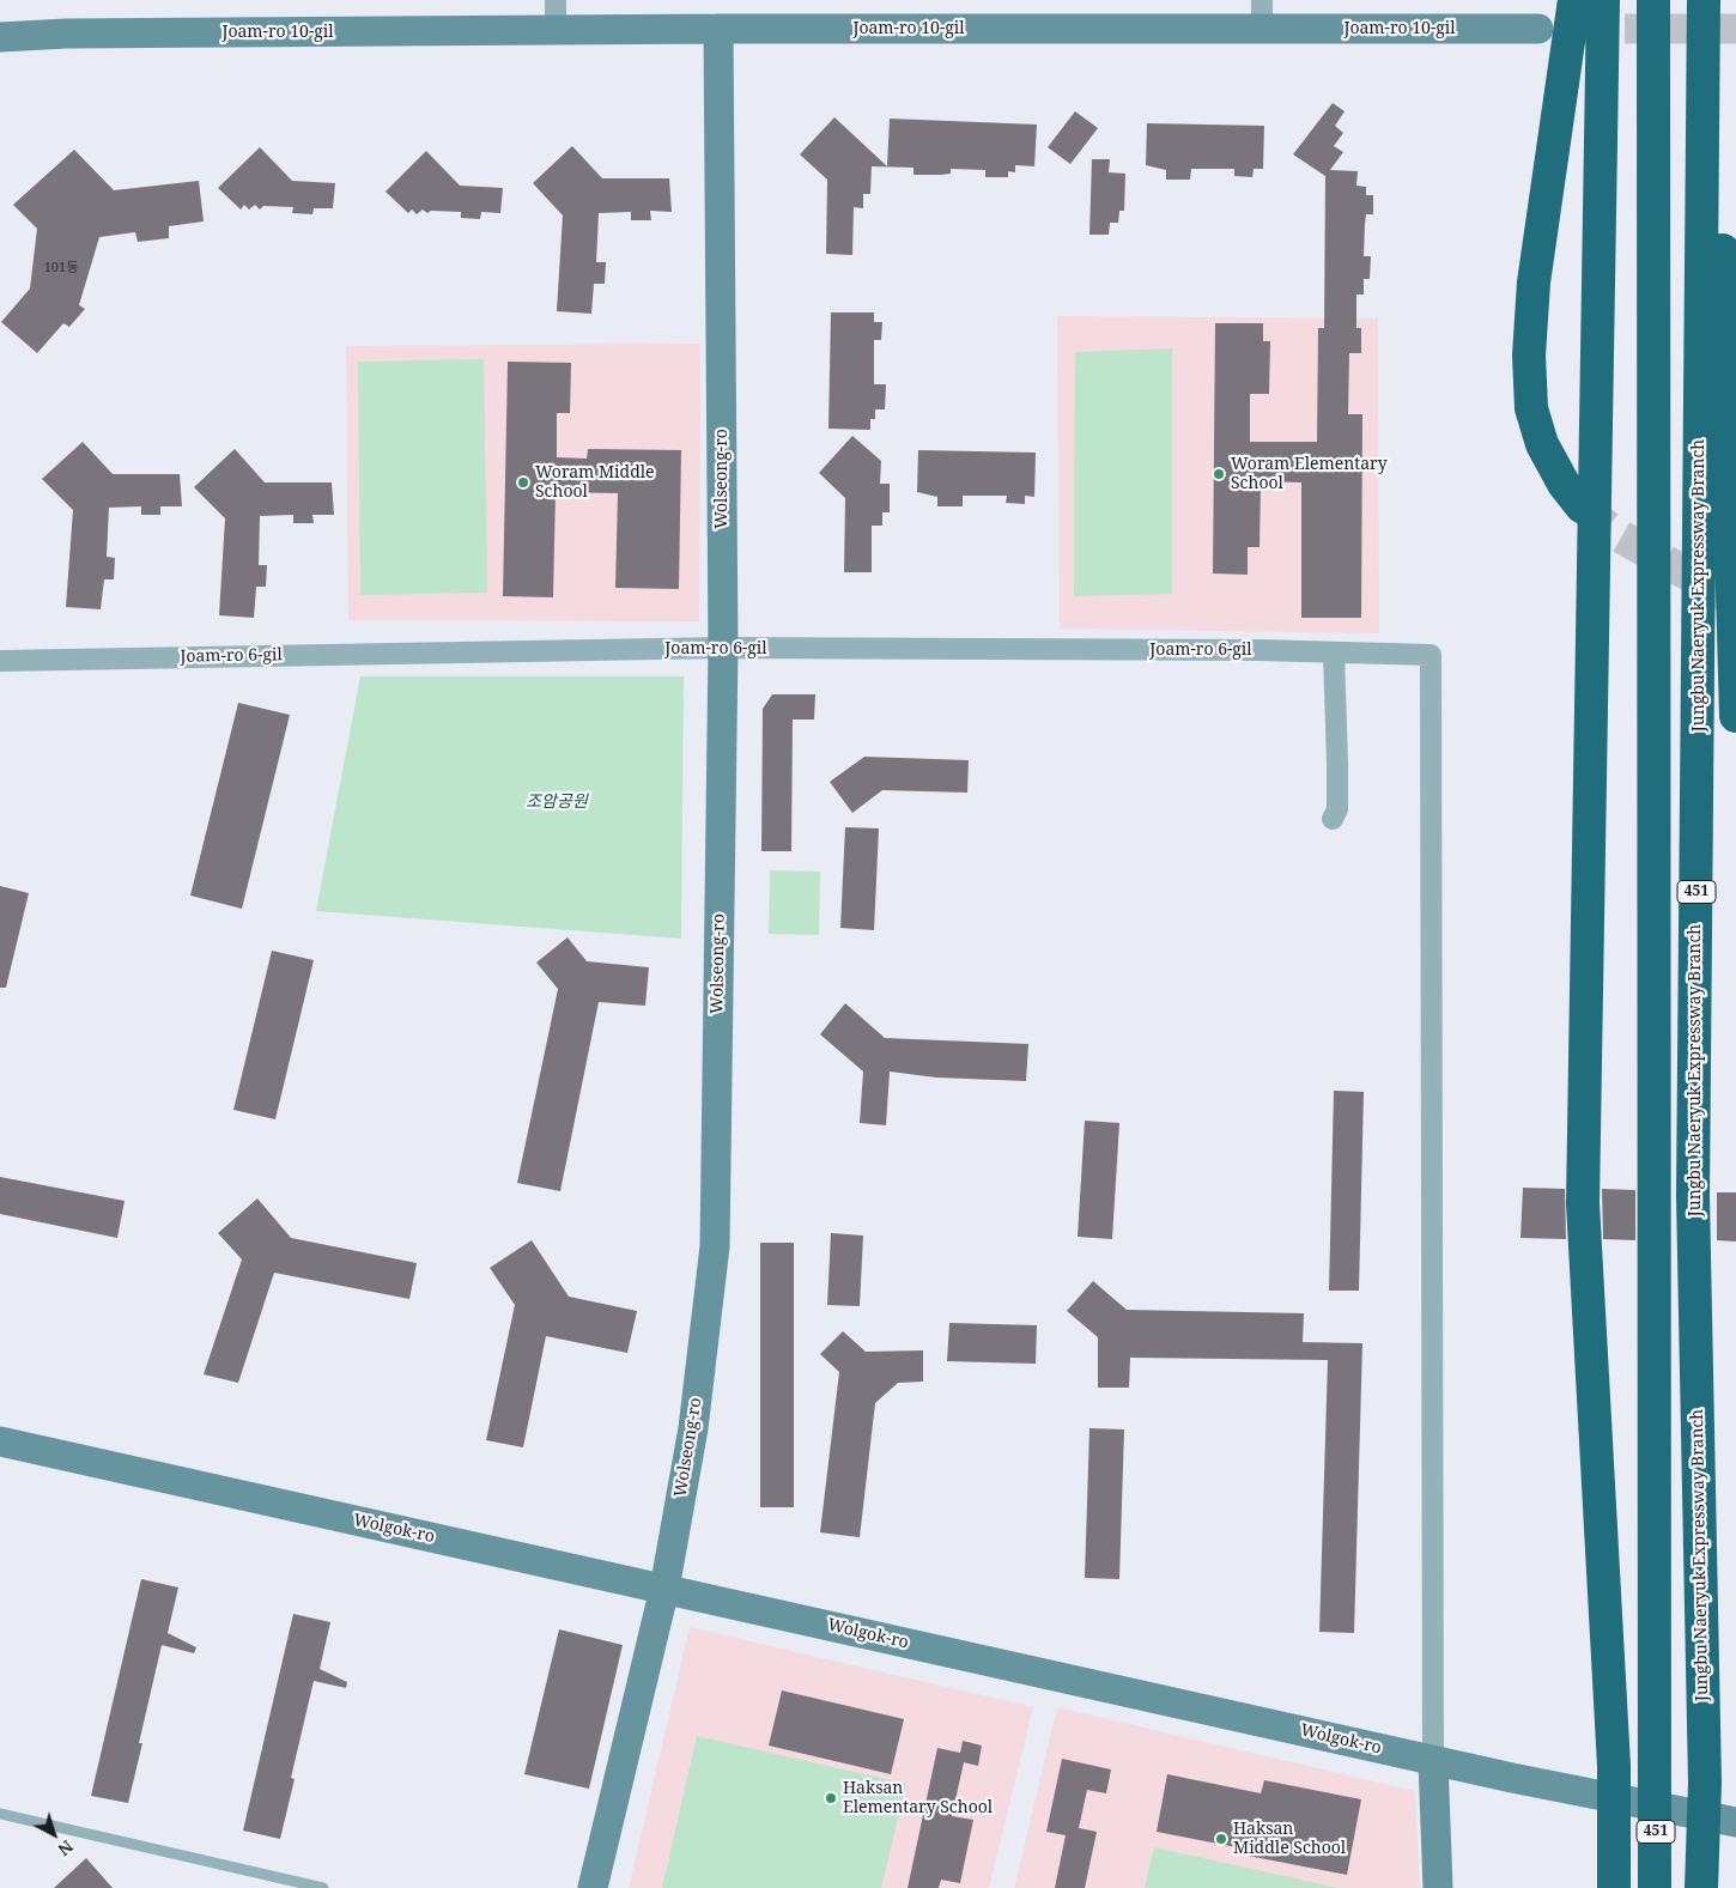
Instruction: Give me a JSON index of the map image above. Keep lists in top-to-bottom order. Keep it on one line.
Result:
{"streets":{"highway":["Jungbu Naeryuk Expressway Branch","451"],"street":["Joam-ro 10-gil","Wolseong-ro","Joam-ro 6-gil","Wolgok-ro"]},"crossings":[["Joam-ro 10-gil","Wolseong-ro"],["Wolseong-ro","Joam-ro 6-gil"],["Wolseong-ro","Wolgok-ro"],["Joam-ro 6-gil","Wolgok-ro"]],"parks":["조암공원"],"places":["Woram Elementary School","Woram Middle School","Haksan Elementary School","Haksan Middle School"],"house_numbers":["101동"],"north":"bottom right"}
